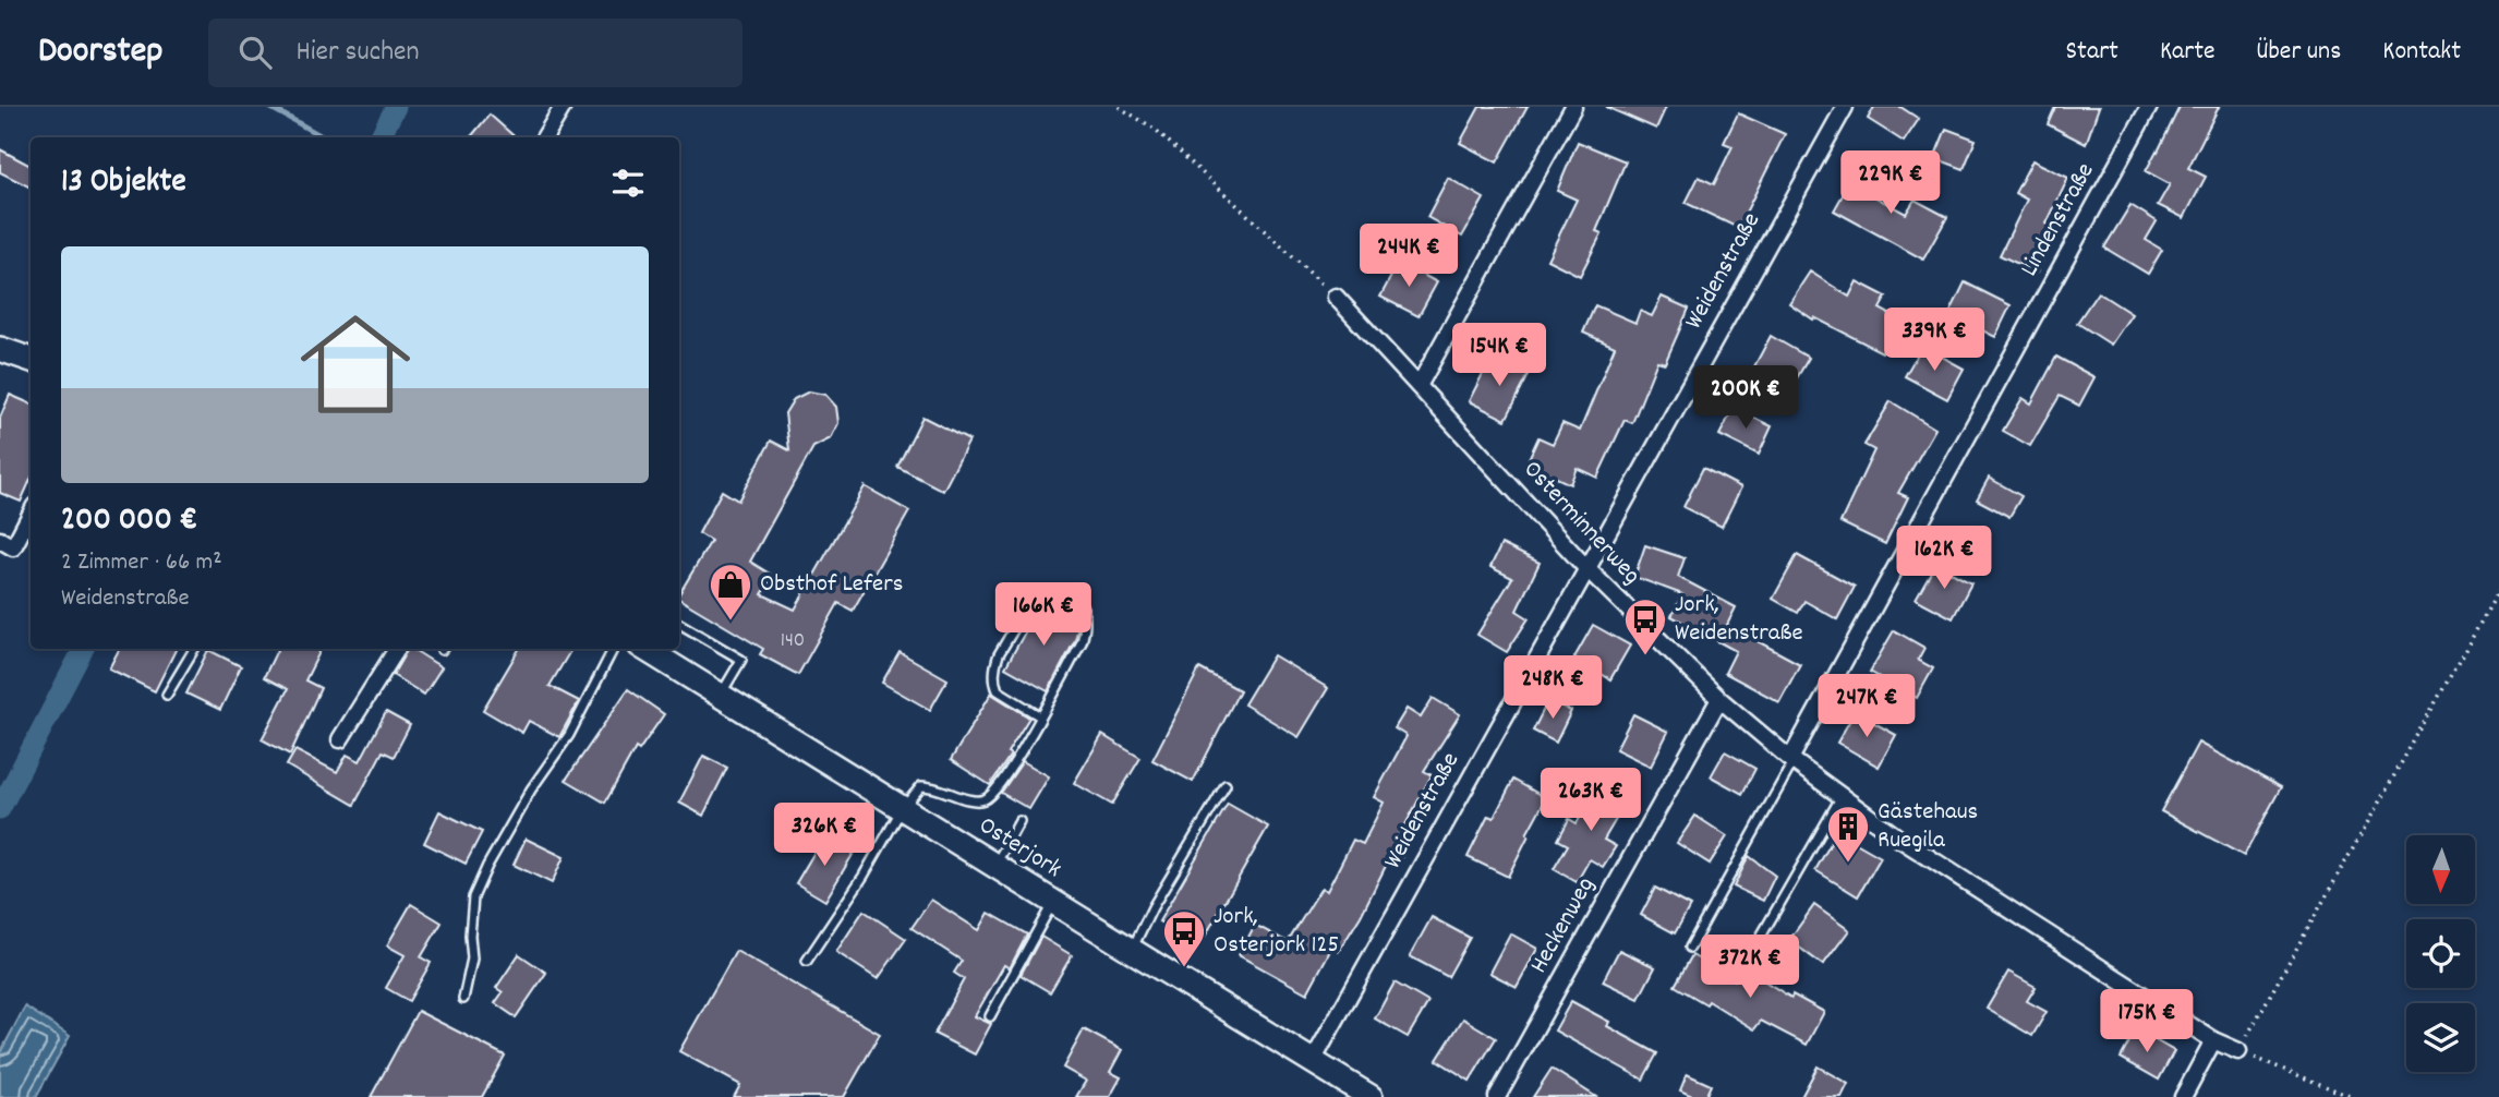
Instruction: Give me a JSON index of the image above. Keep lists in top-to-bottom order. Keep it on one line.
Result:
{"streets":{"main road":["Osterjork"],"street":["Lindenstraße","Weidenstraße","Osterminnerweg","Heckenweg"]},"crossings":[["Lindenstraße","Osterminnerweg"],["Weidenstraße","Osterminnerweg"],["Weidenstraße","Osterjork"],["Osterminnerweg","Heckenweg"]],"places":{"shop":["Obsthof Lefers"],"bus stop":["Jork, Weidenstraße","Jork, Osterjork 125"],"building":["Gästehaus Ruegila"]},"house_numbers":["140"],"north":"bottom","page":{"header":"Doorstep","search":"Hier suchen","nav":["Start","Karte","Über uns","Kontakt"],"heading":"13 Objekte","price":["229K €","244K €","339K €","154K €","200K €","162K €","166K €","248K €","247K €","263K €","326K €","372K €","175K €"],"list":[{"name":"200 000 €","note":"2 Zimmer · 66 m² · Weidenstraße"}]}}
